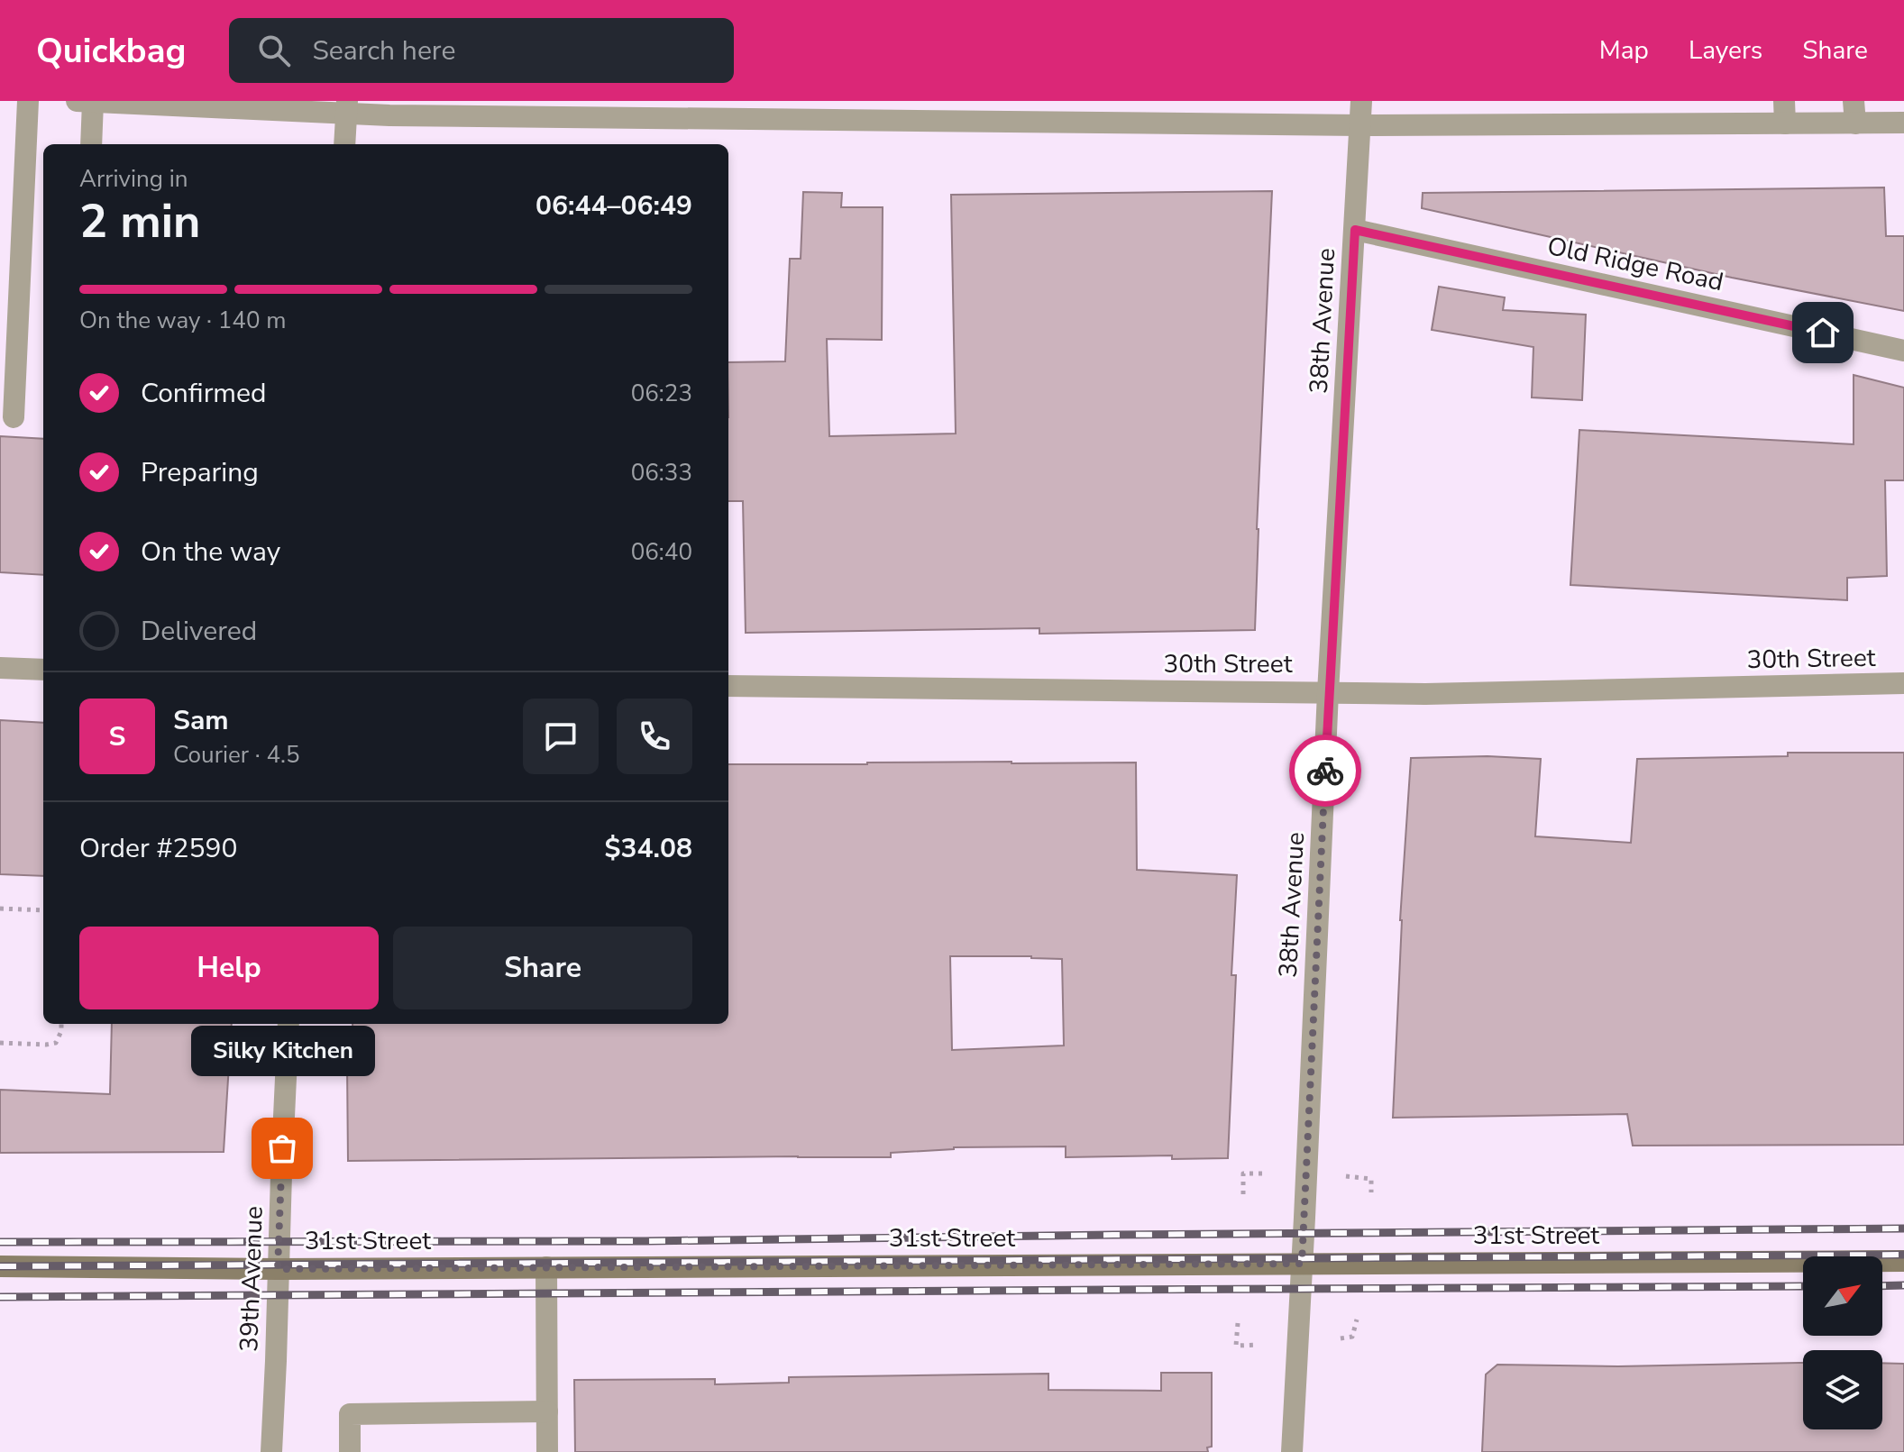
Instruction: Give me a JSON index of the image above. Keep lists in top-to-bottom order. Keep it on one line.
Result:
{"streets":{"main road":["31st Street"],"street":["Old Ridge Road","38th Avenue","30th Street","39th Avenue"]},"crossings":[["Old Ridge Road","38th Avenue"],["38th Avenue","30th Street"],["38th Avenue","31st Street"],["31st Street","39th Avenue"]],"places":["Silky Kitchen"],"north":"top right","page":{"header":"Quickbag","search":"Search here","nav":["Map","Layers","Share"],"heading":["2 min","Arriving in","06:44–06:49"],"panel":["Sam","Courier · 4.5","Order #2590","$34.08"],"bar":"On the way · 140 m","list":[["Confirmed","06:23"],["Preparing","06:33"],["On the way","06:40"],"Delivered"],"round":"S","buttons":["Help","Share"],"bubble":"Silky Kitchen"}}
